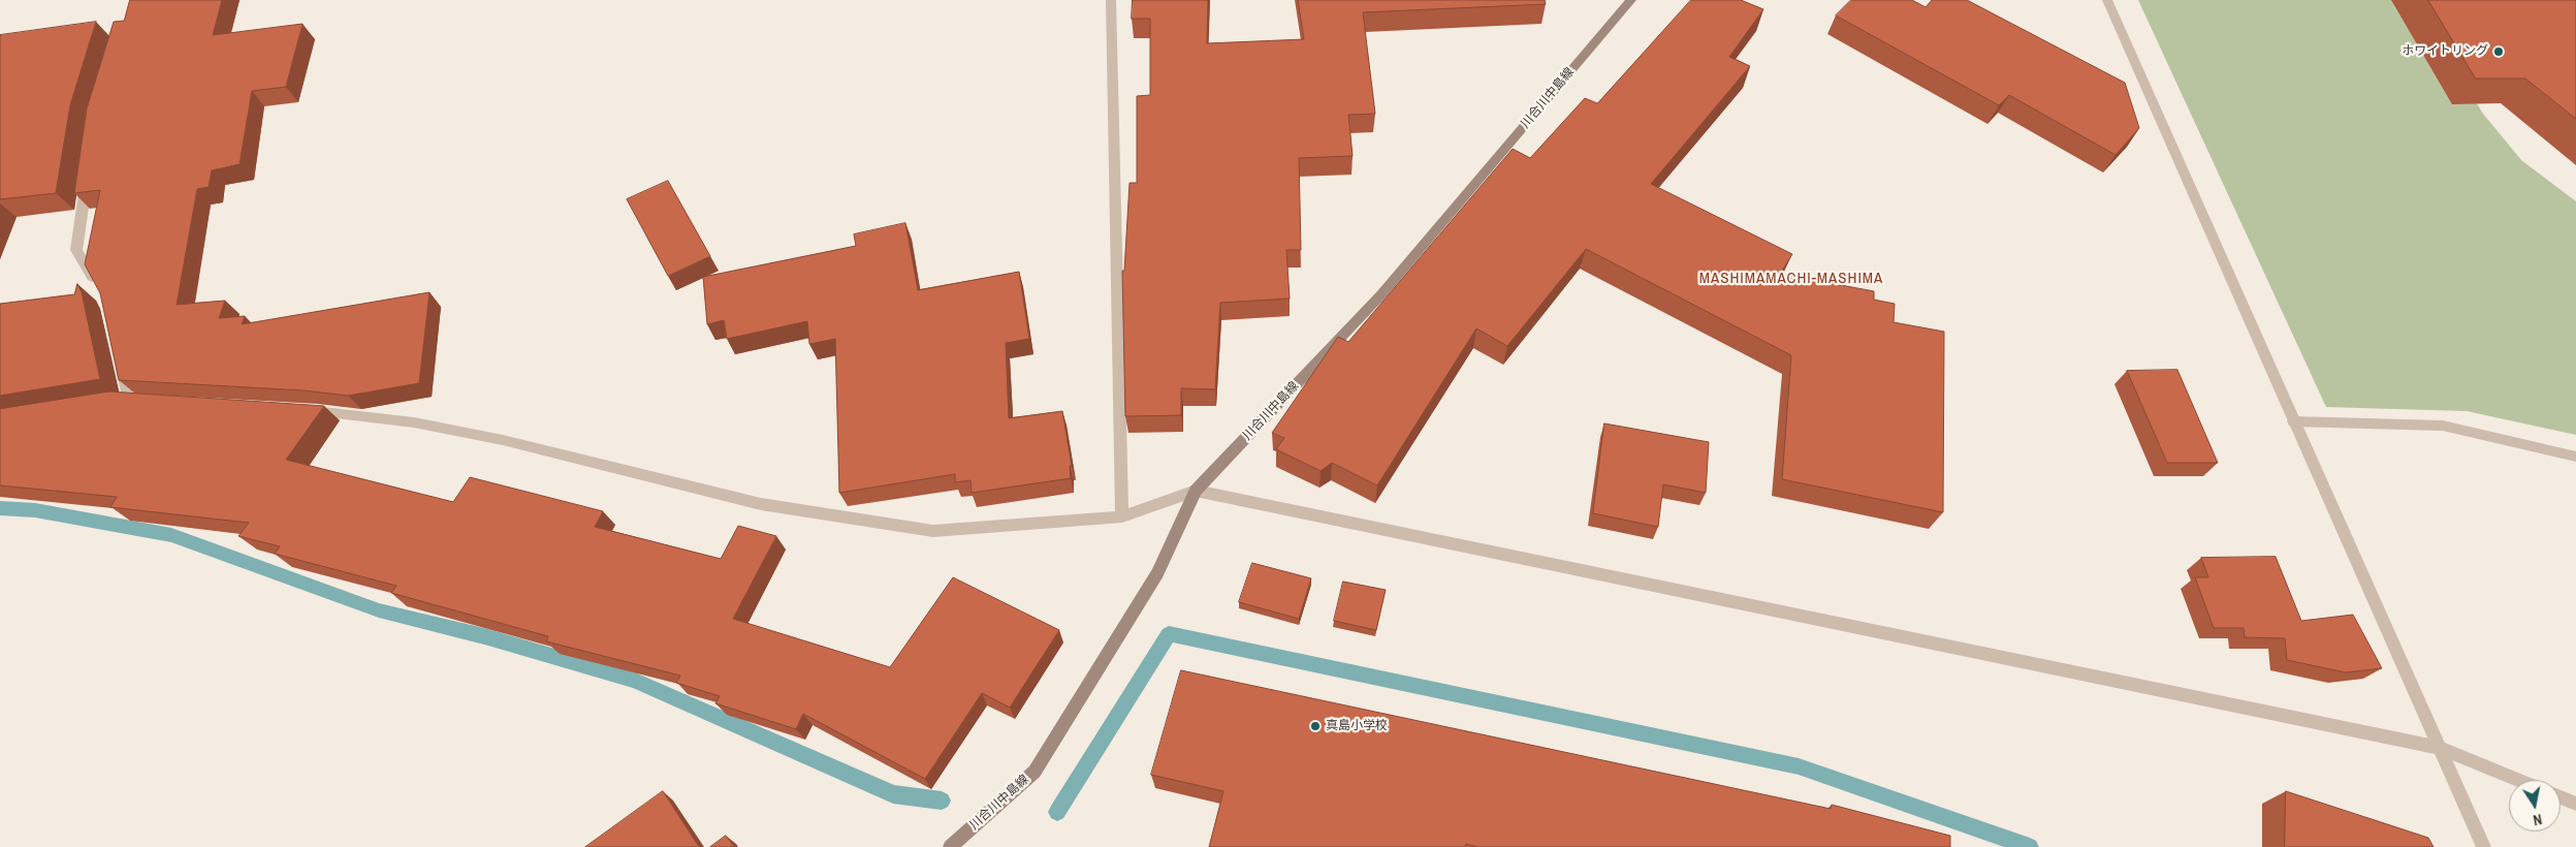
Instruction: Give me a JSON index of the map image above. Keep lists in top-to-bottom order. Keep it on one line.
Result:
{"streets":{"main road":["川合川中島線"]},"districts":["MASHIMAMACHI-MASHIMA"],"places":["ホワイトリング","真島小学校"],"north":"bottom"}
